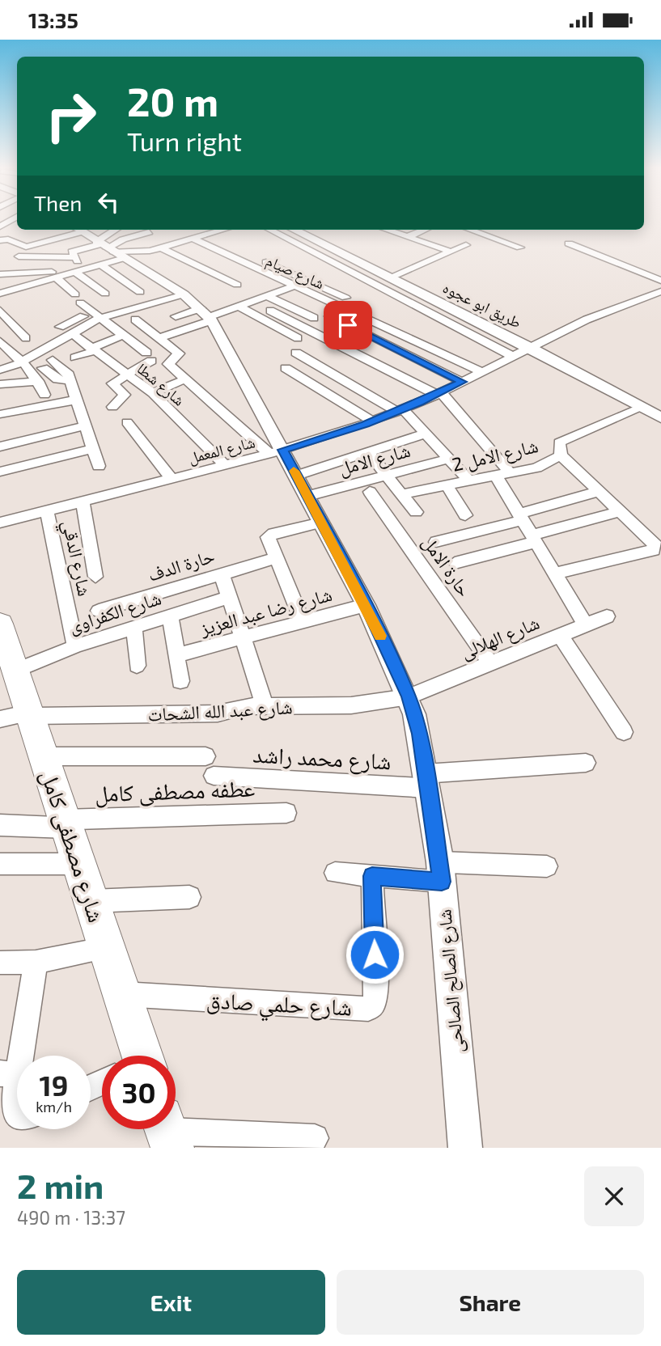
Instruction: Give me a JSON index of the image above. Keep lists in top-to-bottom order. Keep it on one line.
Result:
{"streets":{"main road":["شارع مصطفى كامل"],"street":["شارع صيام","طريق ابو عجوه","شارع شطا","شارع المعمل","شارع الامل 2","شارع الامل","شارع الدقي","حارة الدف","حارة الامل","شارع رضا عبد العزيز","شارع الكفراوى","شارع الهلالى","شارع عبد الله الشحات","شارع محمد راشد","عطفه مصطفى كامل","شارع الصالح الصالحى","شارع حلمي صادق"]},"crossings":[["شارع صيام","شارع المعمل"],["طريق ابو عجوه","شارع المعمل"],["طريق ابو عجوه","شارع الامل 2"],["شارع شطا","شارع المعمل"],["شارع المعمل","شارع الدقي"],["شارع المعمل","شارع الصالح الصالحى"],["شارع الامل","شارع الصالح الصالحى"],["شارع الدقي","شارع الكفراوى"],["حارة الامل","شارع الهلالى"],["شارع رضا عبد العزيز","شارع الصالح الصالحى"],["شارع الكفراوى","شارع مصطفى كامل"],["شارع الهلالى","شارع عبد الله الشحات"],["شارع الهلالى","شارع الصالح الصالحى"],["شارع عبد الله الشحات","شارع مصطفى كامل"],["شارع عبد الله الشحات","شارع الصالح الصالحى"],["شارع محمد راشد","شارع الصالح الصالحى"],["عطفه مصطفى كامل","شارع مصطفى كامل"],["شارع مصطفى كامل","شارع حلمي صادق"]],"page":{"status":"13:35","turn":["20 m","Turn right"],"then":"Then","speed":"19 km/h","limit":"30","heading":["2 min","490 m · 13:37"],"buttons":["Exit","Share"]}}
